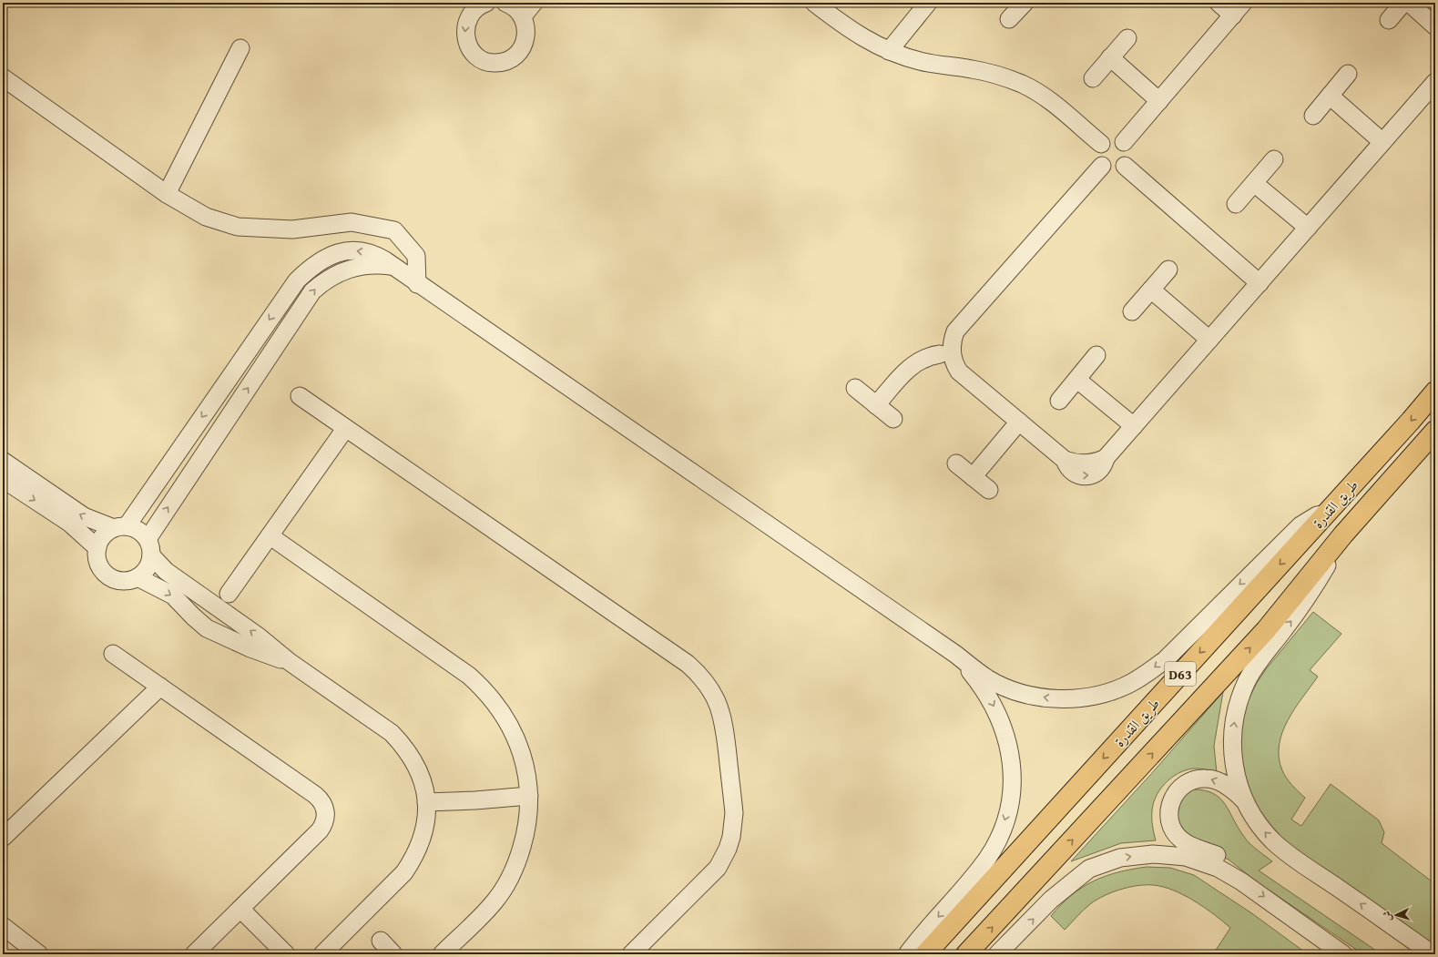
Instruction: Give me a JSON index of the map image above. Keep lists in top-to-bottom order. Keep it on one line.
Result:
{"streets":{"main road":["طريق القدرة","D63"]},"north":"left"}
